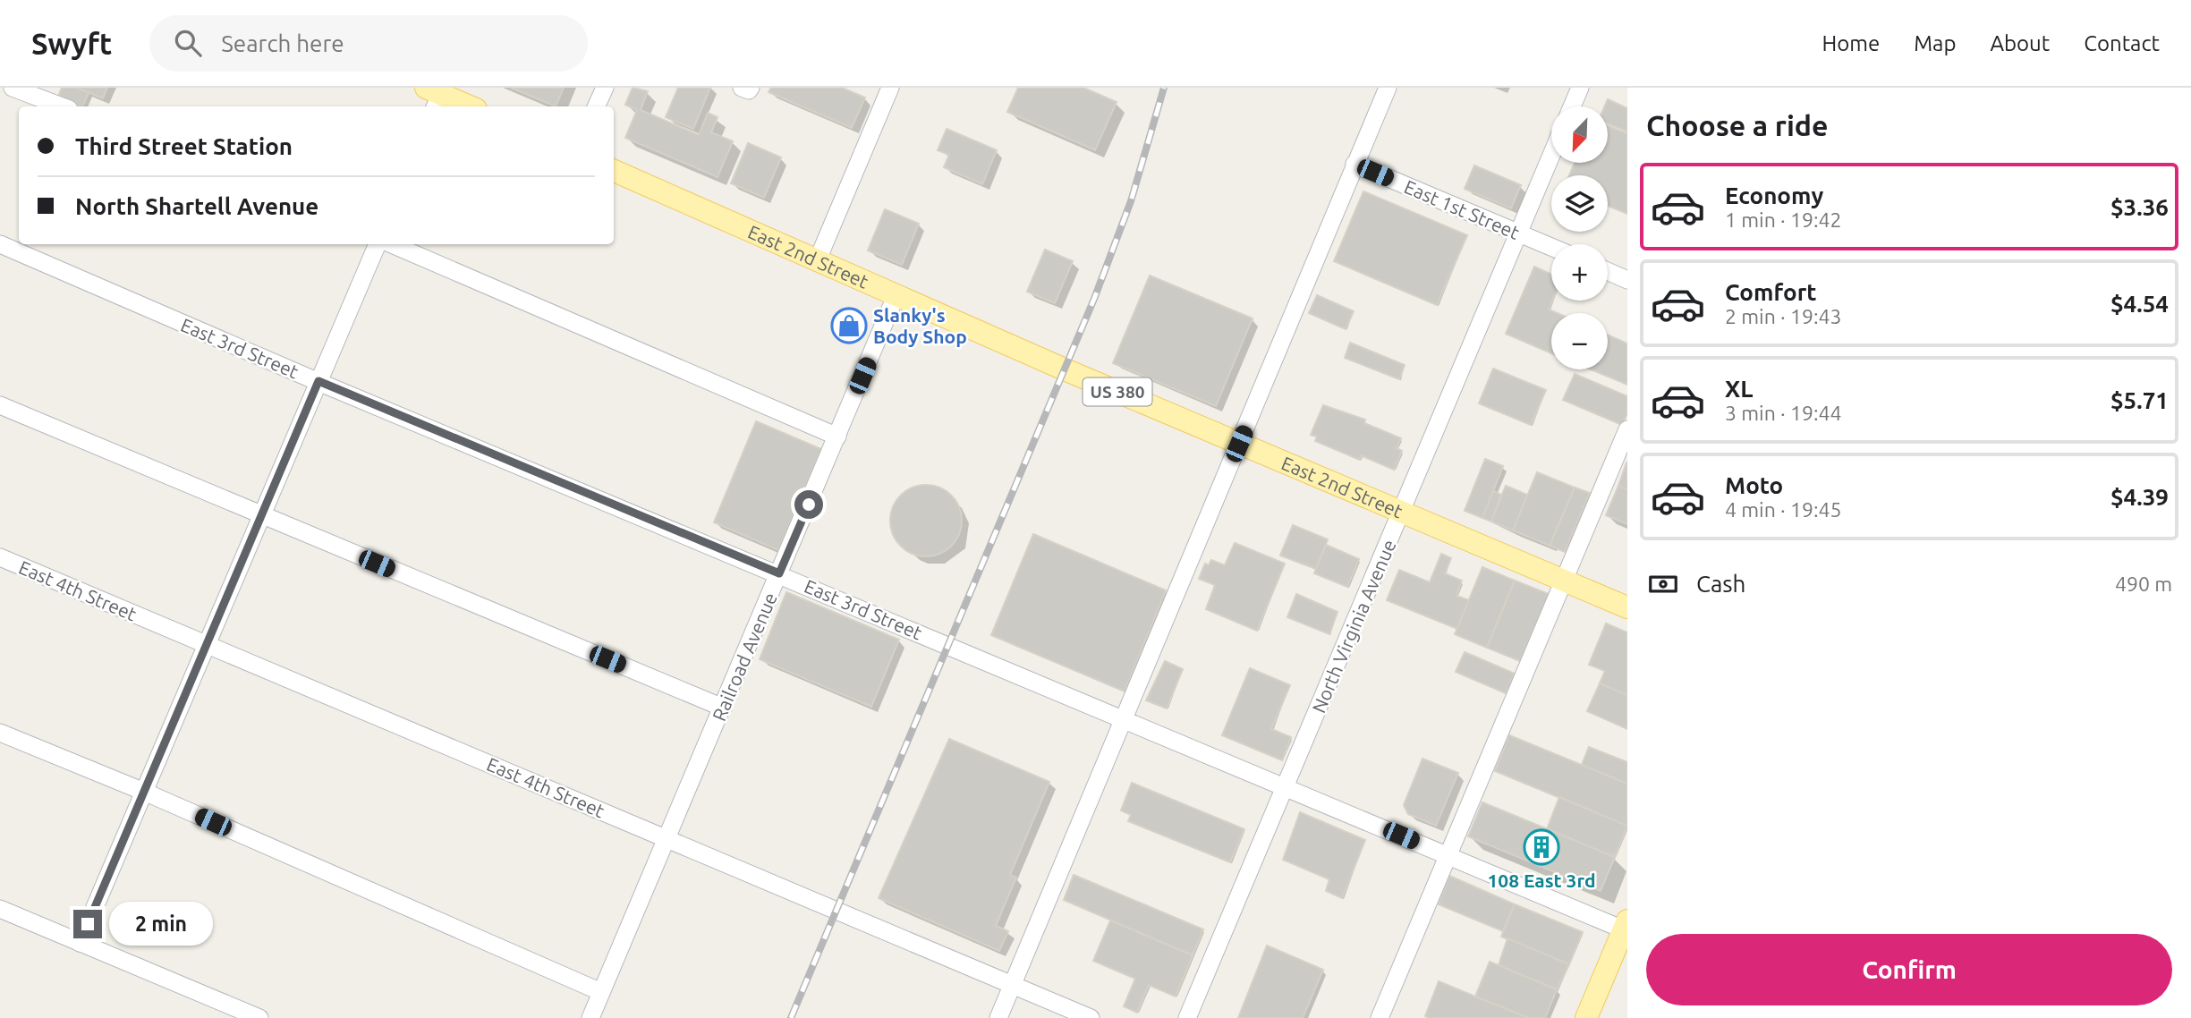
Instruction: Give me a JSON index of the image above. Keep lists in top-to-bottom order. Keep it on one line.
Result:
{"streets":{"main road":["East 2nd Street","US 380"],"street":["East 1st Street","East 3rd Street","East 4th Street","North Virginia Avenue","Railroad Avenue"]},"crossings":[["East 1st Street","North Virginia Avenue"],["East 2nd Street","North Virginia Avenue"],["East 2nd Street","Railroad Avenue"],["East 3rd Street","North Virginia Avenue"],["East 3rd Street","Railroad Avenue"],["East 4th Street","Railroad Avenue"]],"places":{"shop":["Slanky's Body Shop"],"building":["108 East 3rd"]},"north":"bottom left","page":{"header":"Swyft","search":"Search here","nav":["Home","Map","About","Contact"],"heading":"Choose a ride","map_buttons":["+","−"],"banner":["Third Street Station","North Shartell Avenue"],"list":[{"name":"Economy","note":"1 min · 19:42","value":"$3.36"},{"name":"Comfort","note":"2 min · 19:43","value":"$4.54"},{"name":"XL","note":"3 min · 19:44","value":"$5.71"},{"name":"Moto","note":"4 min · 19:45","value":"$4.39"}],"pay":["Cash","490 m"],"bubble":"2 min","buttons":"Confirm"}}
